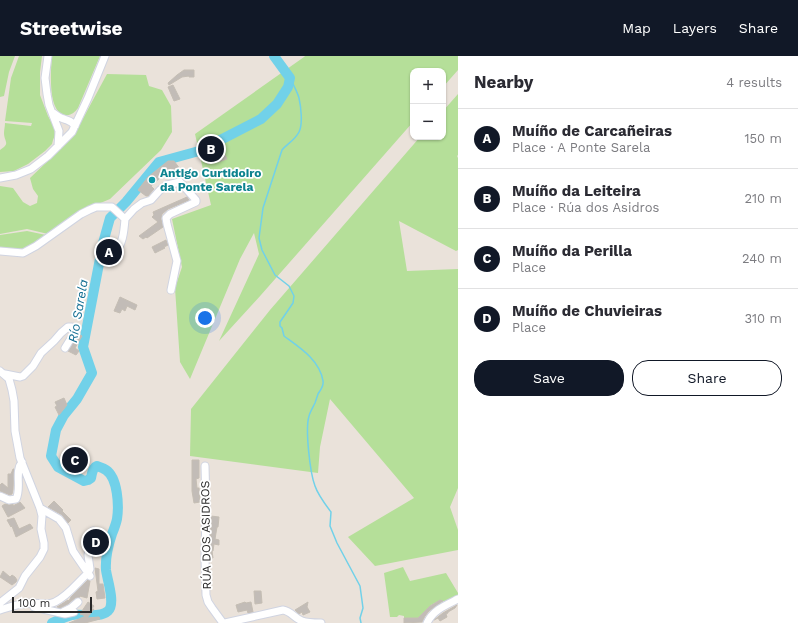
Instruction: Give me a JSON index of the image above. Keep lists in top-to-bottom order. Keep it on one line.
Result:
{"streets":{"street":["RÚA DOS ASIDROS"]},"water":["Río Sarela"],"places":["Antigo Curtidoiro da Ponte Sarela"],"scale_bar":"100 m","page":{"header":"Streetwise","nav":["Map","Layers","Share"],"heading":["Nearby","4 results"],"map_buttons":["+","−"],"list":[{"mark":"A","name":"Muíño de Carcañeiras","note":"Place · A Ponte Sarela","value":"150 m"},{"mark":"B","name":"Muíño da Leiteira","note":"Place · Rúa dos Asidros","value":"210 m"},{"mark":"C","name":"Muíño da Perilla","note":"Place","value":"240 m"},{"mark":"D","name":"Muíño de Chuvieiras","note":"Place","value":"310 m"}],"pins":["B","A","C","D"],"buttons":["Save","Share"],"scale":"100 m"}}
